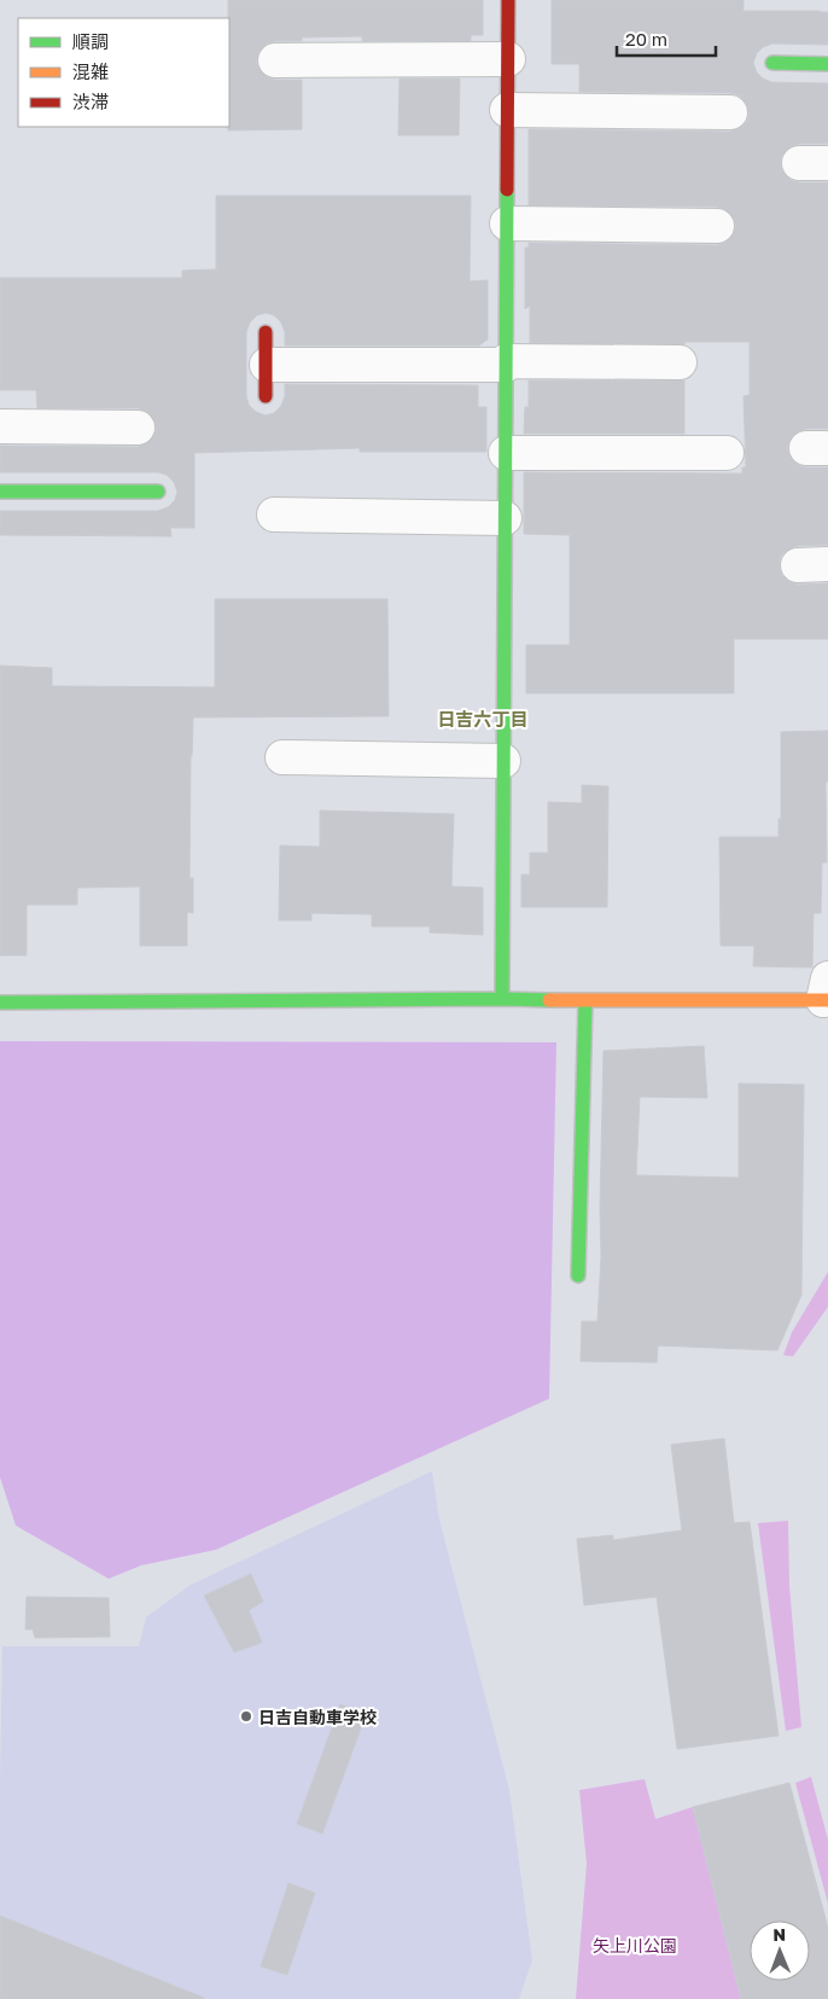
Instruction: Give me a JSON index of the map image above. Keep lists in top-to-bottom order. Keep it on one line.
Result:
{"districts":["日吉六丁目"],"parks":["矢上川公園"],"places":["日吉自動車学校"],"legend":["順調","混雑","渋滞"],"scale_bar":"20 m","north":"top"}
